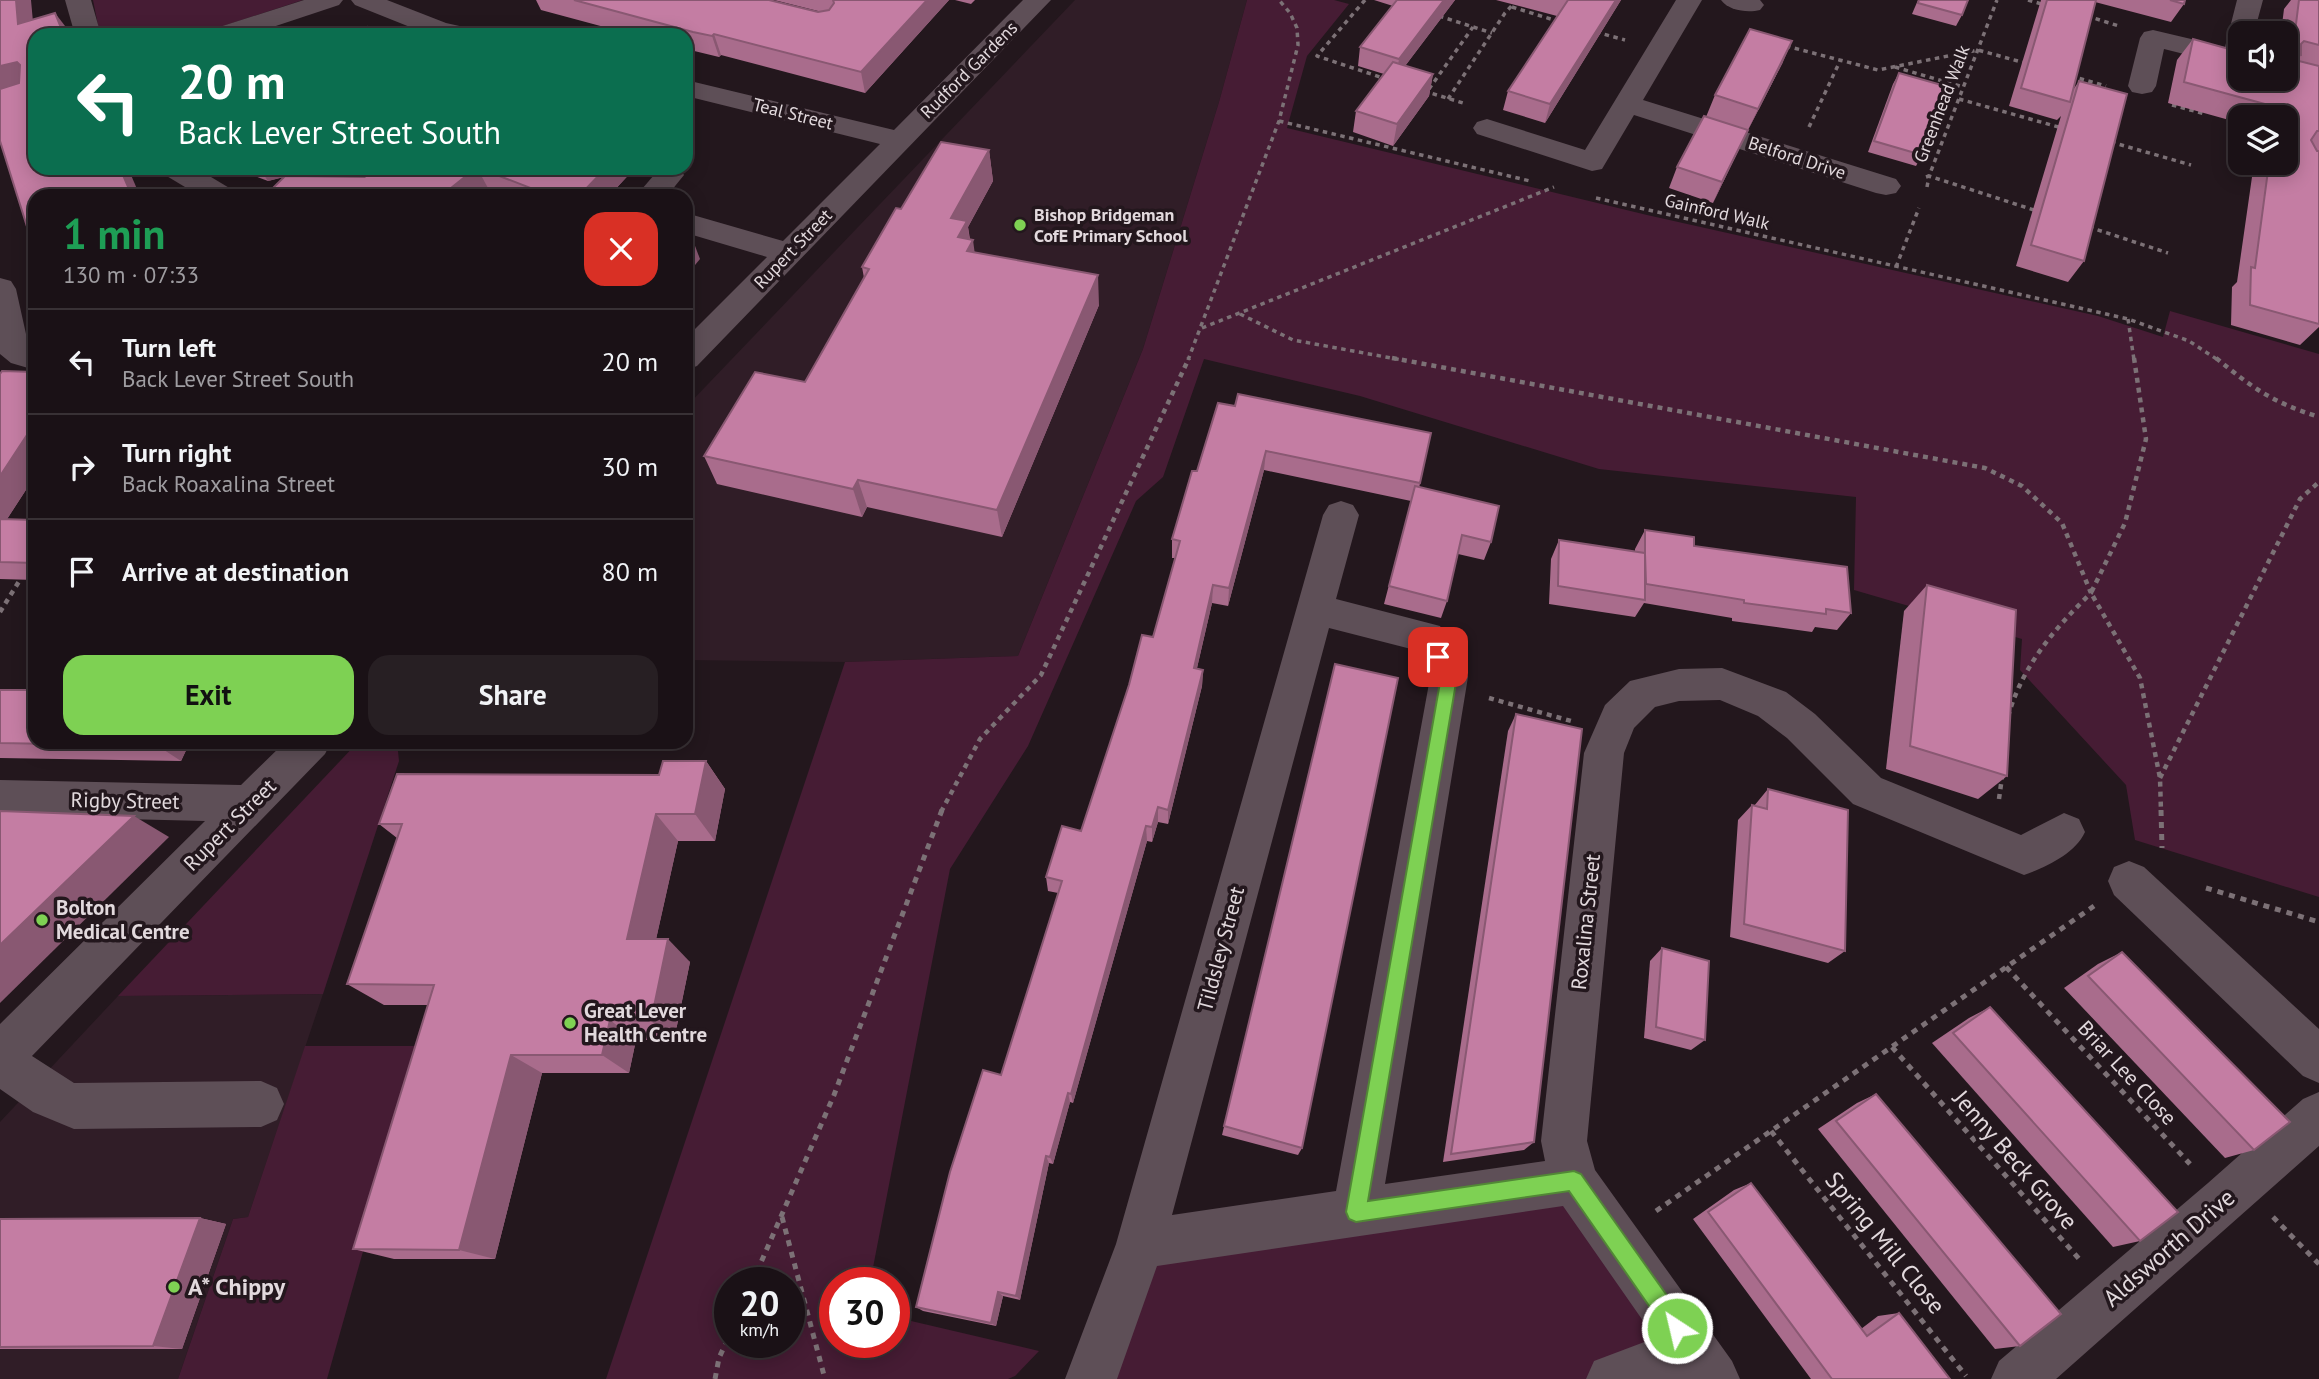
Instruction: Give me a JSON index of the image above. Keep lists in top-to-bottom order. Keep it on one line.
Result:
{"streets":{"street":["Rudford Gardens","Teal Street","Belford Drive","Rupert Street","Rigby Street","Roxalina Street","Tildsley Street","Aldsworth Drive"],"path":["Greenhead Walk","Gainford Walk","Briar Lee Close","Jenny Beck Grove","Spring Mill Close"]},"crossings":[["Rudford Gardens","Teal Street"],["Rudford Gardens","Rupert Street"],["Greenhead Walk","Belford Drive"],["Teal Street","Rupert Street"],["Rupert Street","Rigby Street"],["Briar Lee Close","Aldsworth Drive"],["Jenny Beck Grove","Aldsworth Drive"]],"places":["Bishop Bridgeman CofE Primary School","Bolton Medical Centre","Great Lever Health Centre","A* Chippy"],"page":{"turn":["20 m","Back Lever Street South"],"heading":["1 min","130 m · 07:33"],"list":[{"name":"Turn left","note":"Back Lever Street South","value":"20 m"},{"name":"Turn right","note":"Back Roaxalina Street","value":"30 m"},{"name":"Arrive at destination","value":"80 m"}],"buttons":["Exit","Share"],"speed":"20 km/h","limit":"30"}}
